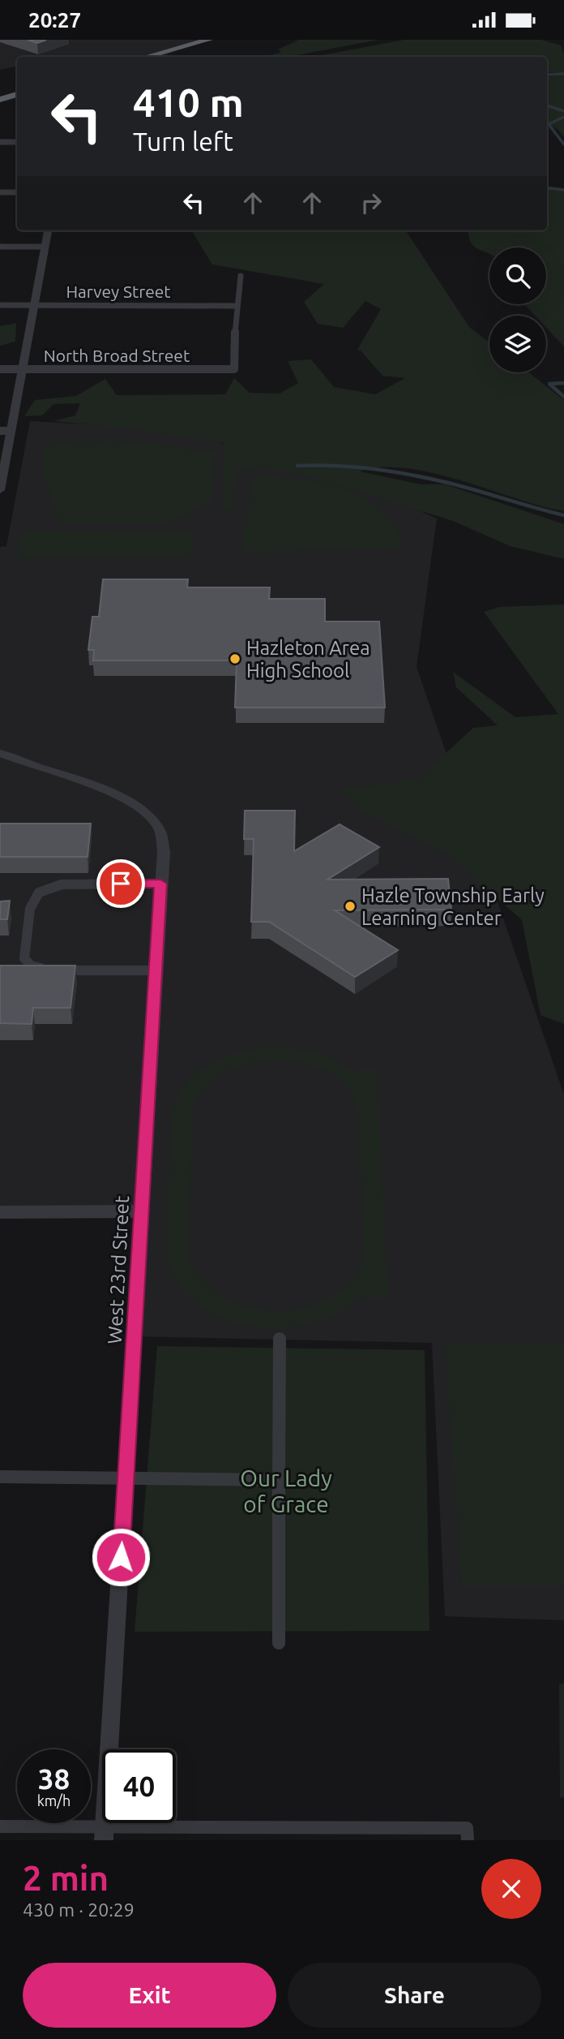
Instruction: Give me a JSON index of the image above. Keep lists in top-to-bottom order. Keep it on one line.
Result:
{"streets":{"street":["Harvey Street","North Broad Street","West 23rd Street"]},"crossings":[["Harvey Street","North Broad Street"]],"parks":["Our Lady of Grace"],"places":["Hazleton Area High School","Hazle Township Early Learning Center"],"page":{"status":"20:27","turn":["410 m","Turn left"],"speed":"38 km/h","limit":"40","heading":["2 min","430 m · 20:29"],"buttons":["Exit","Share"]}}
